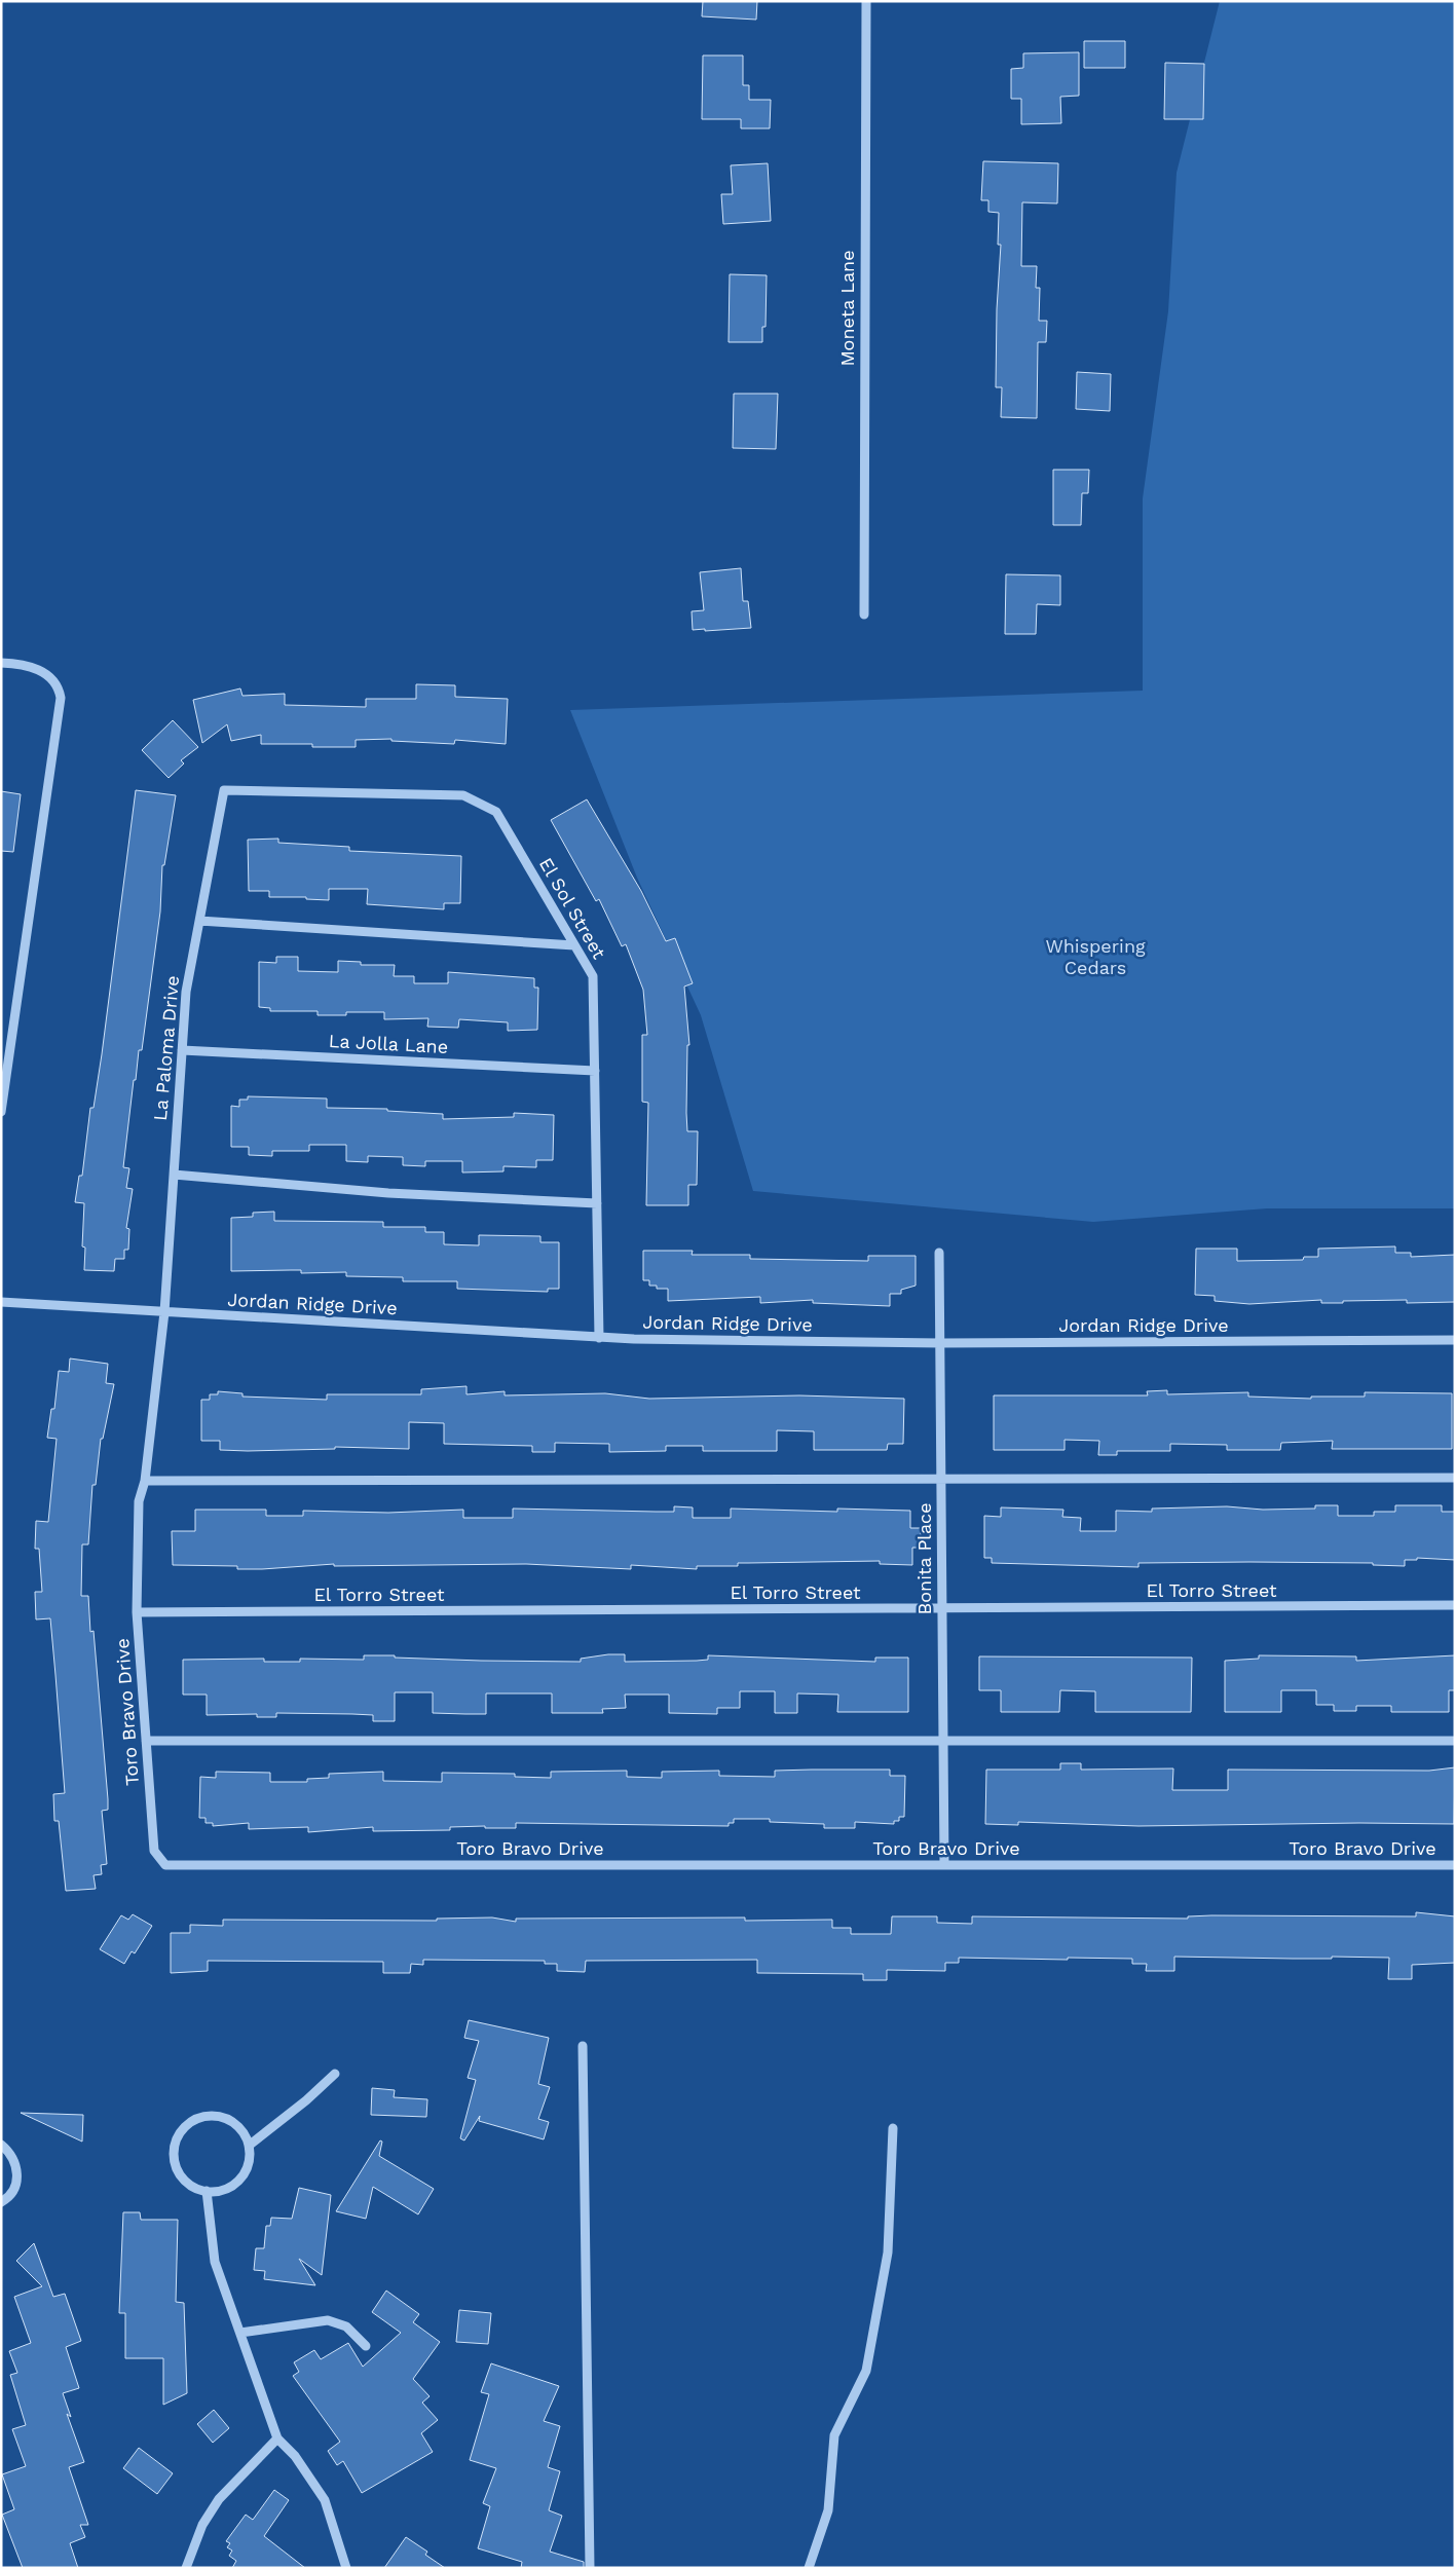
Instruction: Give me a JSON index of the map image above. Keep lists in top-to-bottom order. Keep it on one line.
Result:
{"streets":{"street":["Moneta Lane","El Sol Street","La Jolla Lane","La Paloma Drive","Jordan Ridge Drive","Bonita Place","El Torro Street","Toro Bravo Drive"]},"crossings":[["El Sol Street","La Jolla Lane"],["El Sol Street","La Paloma Drive"],["El Sol Street","Jordan Ridge Drive"],["La Jolla Lane","La Paloma Drive"],["La Paloma Drive","Jordan Ridge Drive"],["La Paloma Drive","Toro Bravo Drive"],["Jordan Ridge Drive","Bonita Place"],["Jordan Ridge Drive","Toro Bravo Drive"],["Bonita Place","El Torro Street"],["Bonita Place","Toro Bravo Drive"],["El Torro Street","Toro Bravo Drive"]],"parks":["Whispering Cedars"]}
